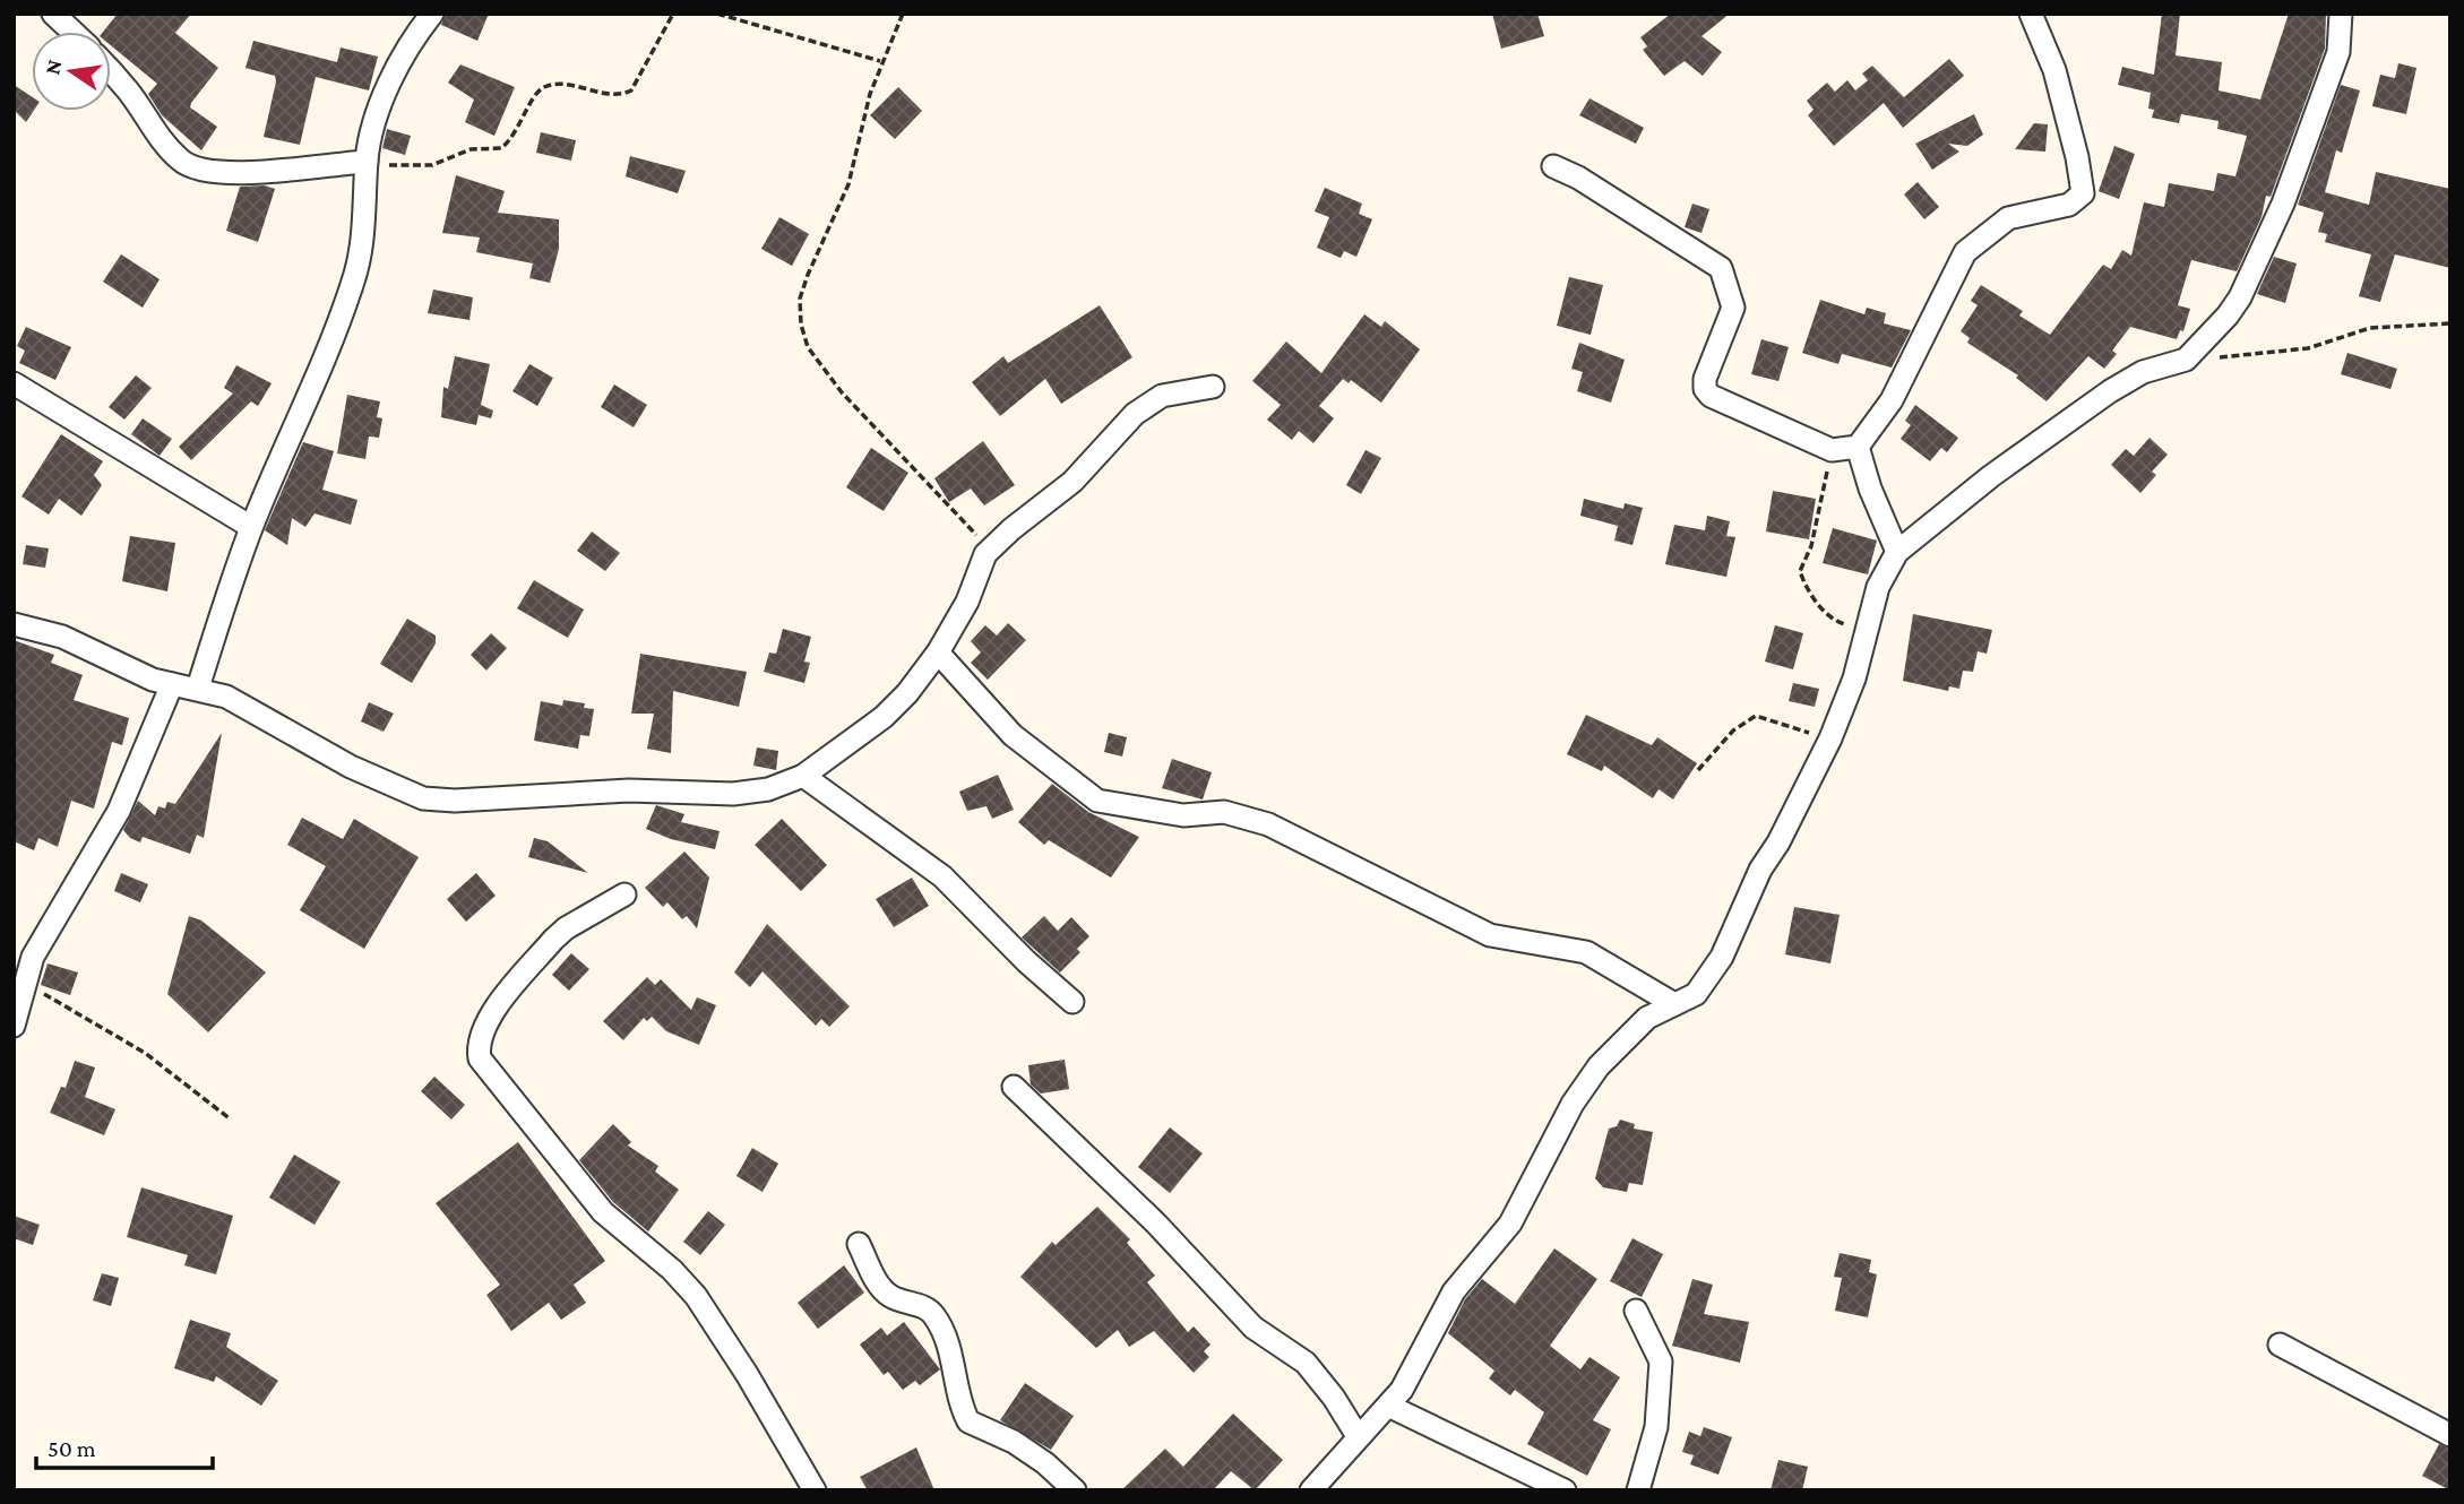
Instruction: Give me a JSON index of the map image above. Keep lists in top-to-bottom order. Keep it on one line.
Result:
{"scale_bar":"50 m","north":"left"}
